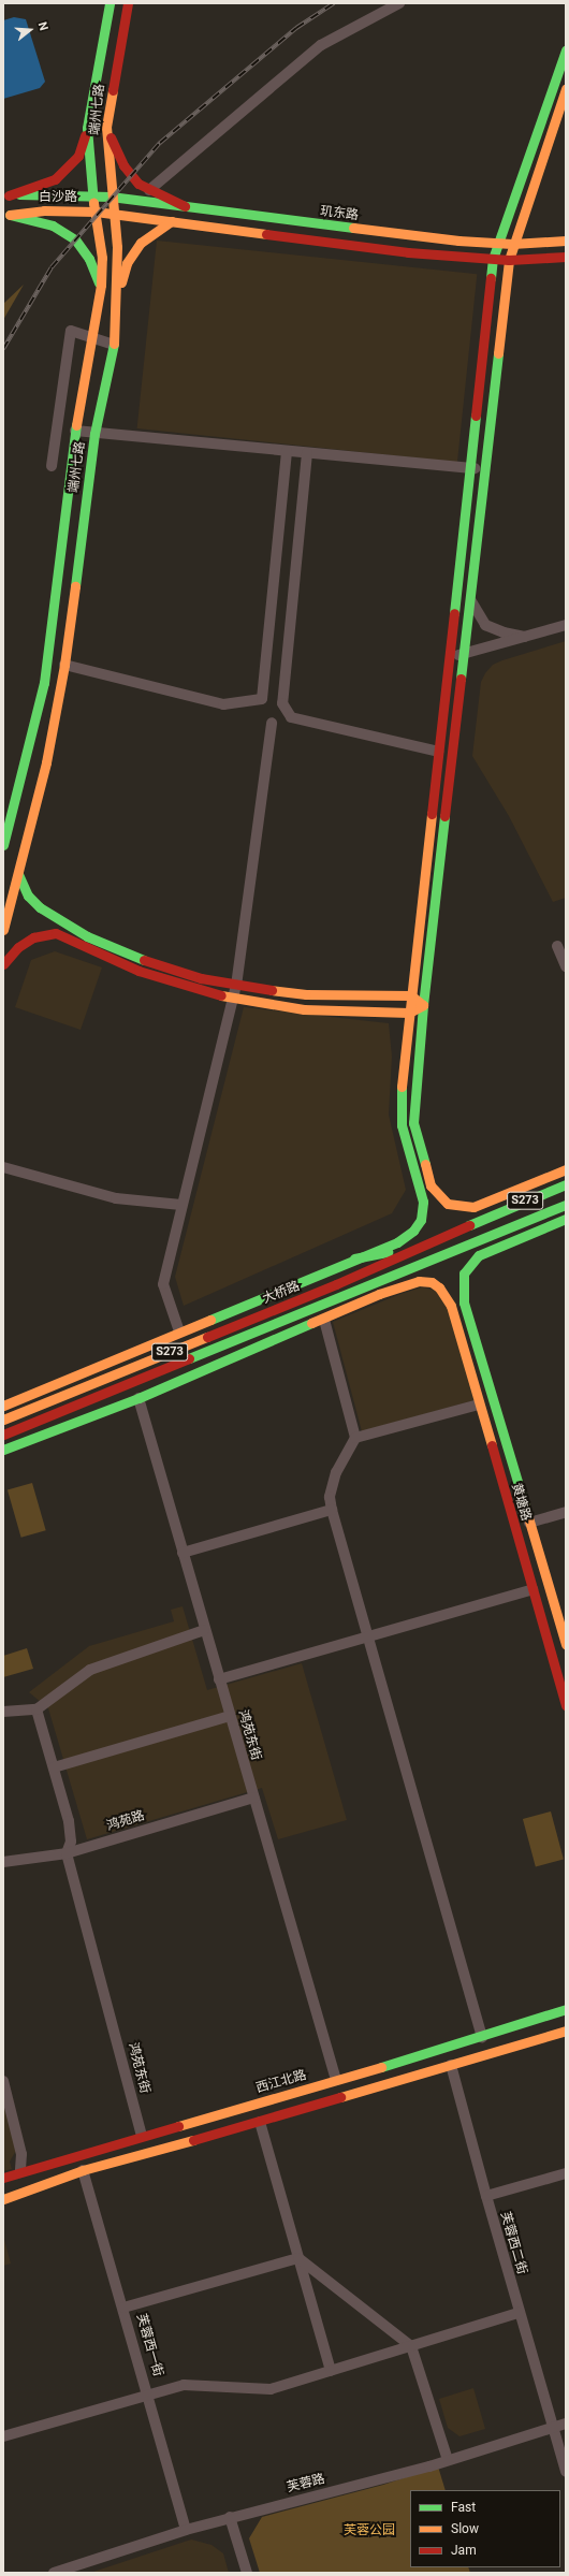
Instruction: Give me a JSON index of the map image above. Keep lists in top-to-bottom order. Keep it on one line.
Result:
{"streets":{"main road":["端州七路","白沙路","玑东路","S273","大桥路","黄塘路","西江北路"],"street":["鸿苑东街","鸿苑路","芙蓉西二街","芙蓉西一街","芙蓉路"]},"crossings":[["端州七路","白沙路"],["端州七路","玑东路"],["白沙路","玑东路"],["鸿苑东街","鸿苑路"],["鸿苑东街","西江北路"],["芙蓉西二街","芙蓉路"],["芙蓉西一街","芙蓉路"]],"parks":["芙蓉公园"],"legend":["Fast","Slow","Jam"],"north":"right"}
